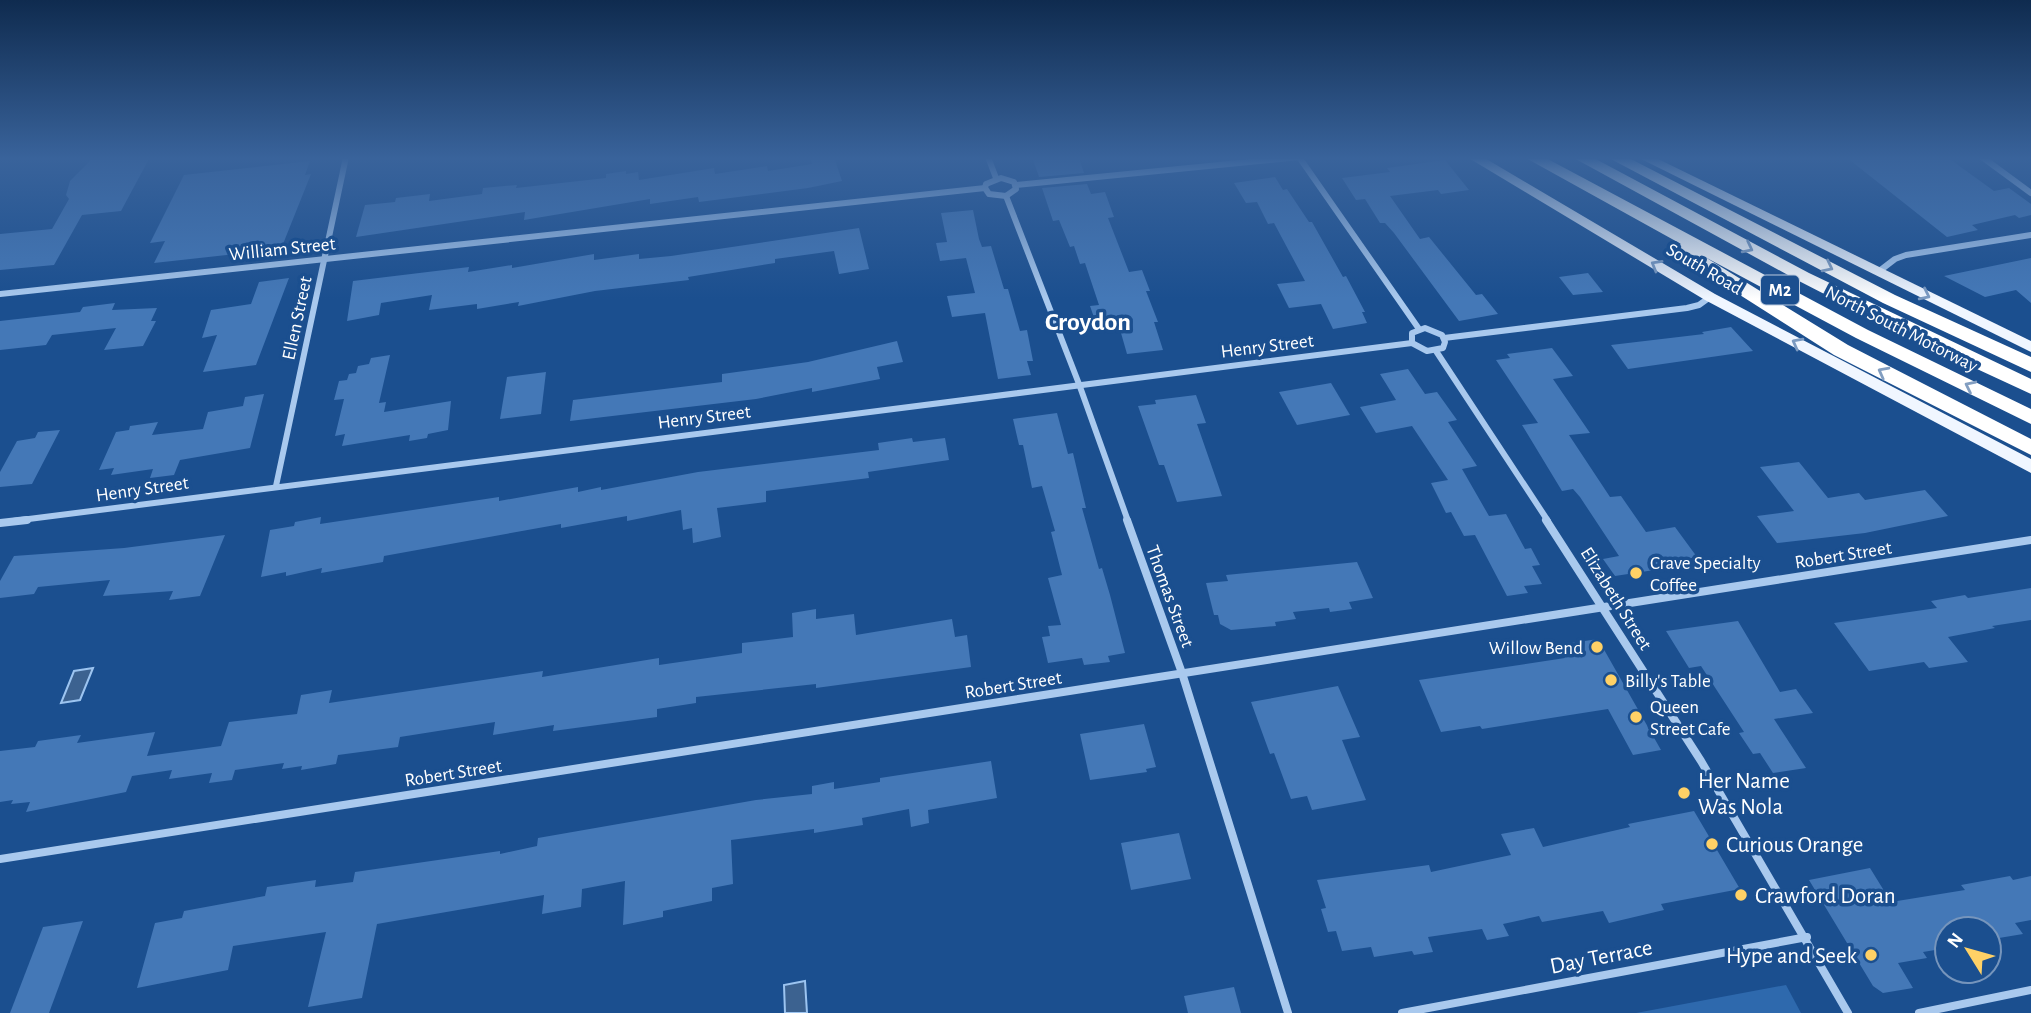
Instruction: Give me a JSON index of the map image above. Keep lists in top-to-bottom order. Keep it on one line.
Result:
{"streets":{"highway":["M2","North South Motorway"],"main road":["South Road"],"street":["William Street","Ellen Street","Henry Street","Robert Street","Thomas Street","Elizabeth Street","Day Terrace"]},"crossings":[["William Street","Ellen Street"],["Ellen Street","Henry Street"],["Henry Street","Thomas Street"],["Henry Street","Elizabeth Street"],["Robert Street","Thomas Street"],["Robert Street","Elizabeth Street"],["Elizabeth Street","Day Terrace"]],"districts":["Croydon"],"places":["Crave Specialty Coffee","Willow Bend","Billy's Table","Queen Street Cafe","Her Name Was Nola","Curious Orange","Crawford Doran","Hype and Seek"],"north":"top left"}
